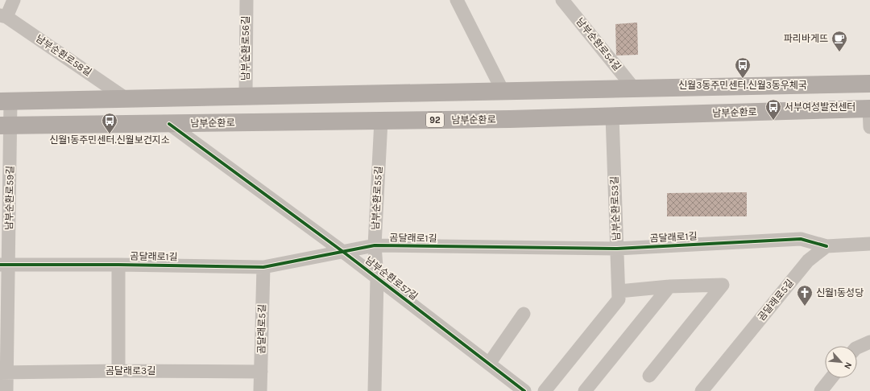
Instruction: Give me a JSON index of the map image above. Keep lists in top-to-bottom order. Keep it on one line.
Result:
{"streets":{"main road":["남부순환로","92"],"street":["남부순환로54길","남부순환로56길","남부순환로58길","남부순환로59길","남부순환로55길","남부순환로53길","곰달래로1길","남부순환로57길","곰달래로5길","곰달래로3길"]},"crossings":[["남부순환로","남부순환로59길"],["남부순환로","남부순환로55길"],["남부순환로","남부순환로53길"],["남부순환로","남부순환로57길"],["남부순환로59길","곰달래로1길"],["남부순환로59길","곰달래로3길"],["남부순환로55길","곰달래로1길"],["남부순환로55길","남부순환로57길"],["남부순환로53길","곰달래로1길"],["곰달래로1길","남부순환로57길"],["곰달래로1길","곰달래로5길"],["곰달래로5길","곰달래로3길"]],"places":{"cafe":["파리바게뜨"],"bus stop":["신월3동주민센터.신월3동우체국","서부여성발전센터","신월1동주민센터.신월보건지소"],"church":["신월1동성당"]},"north":"bottom right"}
